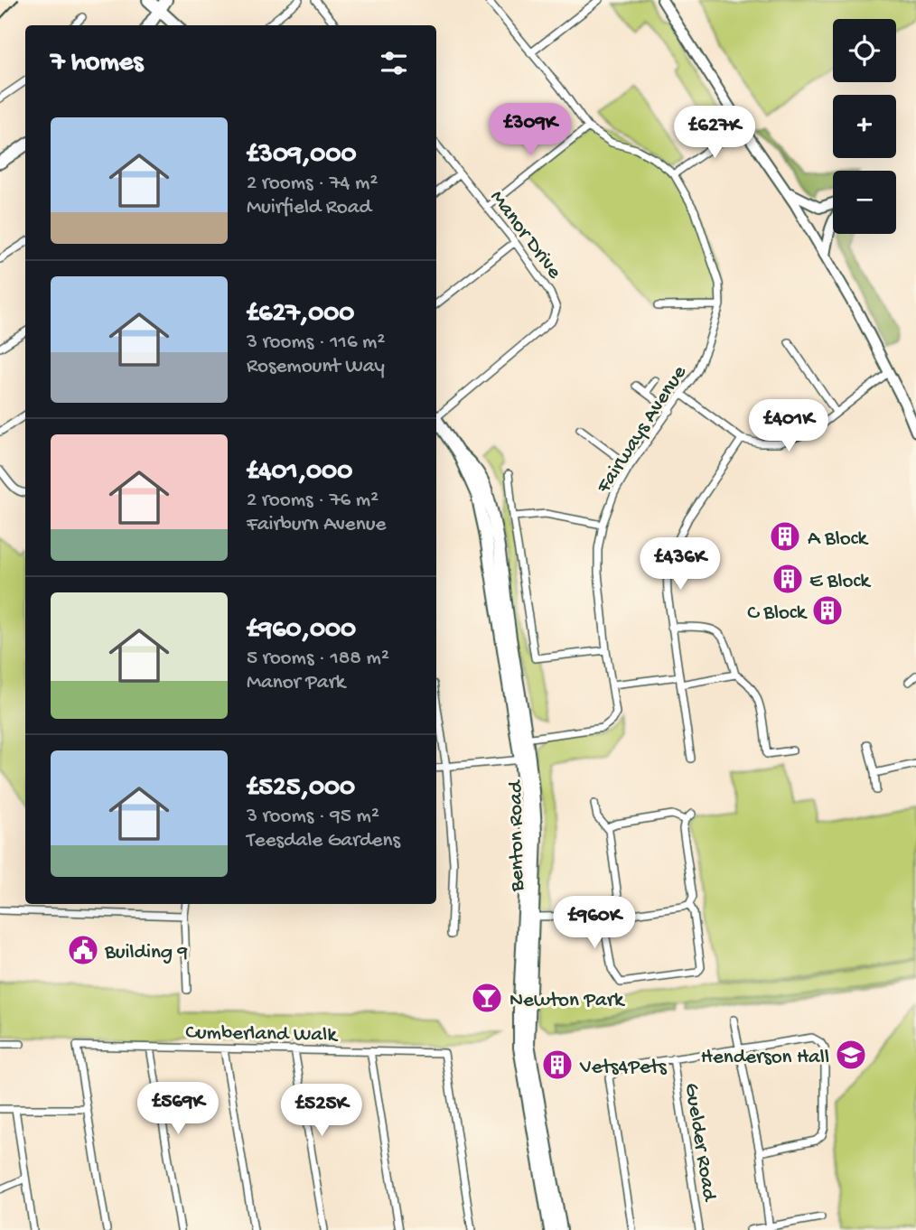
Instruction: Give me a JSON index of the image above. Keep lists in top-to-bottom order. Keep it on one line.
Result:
{"streets":{"main road":["Benton Road"],"street":["Manor Drive","Fairways Avenue","Cumberland Walk","Guelder Road"]},"crossings":[["Fairways Avenue","Benton Road"]],"places":{"building":["A Block","E Block","C Block","Vets4Pets"],"public building":["Building 9"],"bar":["Newton Park"],"school or university":["Henderson Hall"]},"page":{"map_buttons":["+","−"],"heading":"7 homes","list":[{"name":"£309,000","note":"2 rooms · 74 m² · Muirfield Road"},{"name":"£627,000","note":"3 rooms · 116 m² · Rosemount Way"},{"name":"£401,000","note":"2 rooms · 76 m² · Fairburn Avenue"},{"name":"£960,000","note":"5 rooms · 188 m² · Manor Park"},{"name":"£525,000","note":"3 rooms · 95 m² · Teesdale Gardens"}],"price":["£309K","£627K","£401K","£436K","£960K","£569K","£525K"]}}
